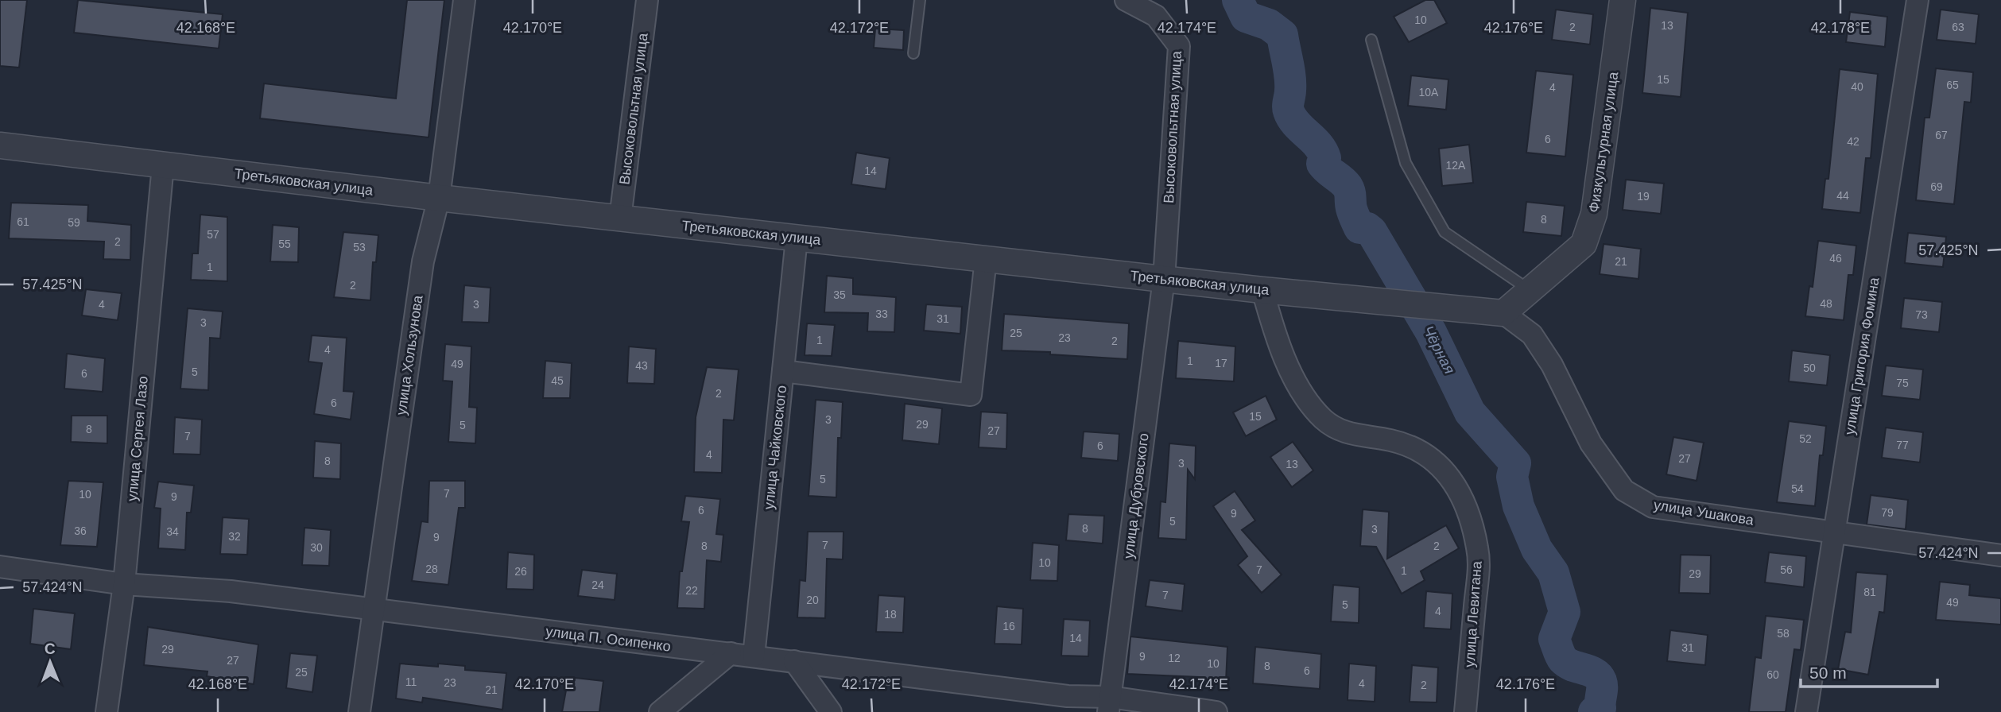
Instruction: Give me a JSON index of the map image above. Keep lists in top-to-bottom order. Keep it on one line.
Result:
{"streets":{"street":["Высоковольтная улица","Физкультурная улица","Третьяковская улица","улица Хользунова","улица Григория Фомина","улица Сергея Лазо","улица Чайковского","улица Дубровского","улица Ушакова","улица Левитана","улица П. Осипенко"]},"crossings":[["Высоковольтная улица","Третьяковская улица"],["Высоковольтная улица","улица Дубровского"],["Физкультурная улица","Третьяковская улица"],["Физкультурная улица","улица Ушакова"],["Третьяковская улица","улица Хользунова"],["Третьяковская улица","улица Сергея Лазо"],["Третьяковская улица","улица Чайковского"],["Третьяковская улица","улица Дубровского"],["Третьяковская улица","улица Ушакова"],["Третьяковская улица","улица Левитана"],["улица Хользунова","улица П. Осипенко"],["улица Григория Фомина","улица Ушакова"],["улица Сергея Лазо","улица П. Осипенко"],["улица Чайковского","улица П. Осипенко"],["улица Дубровского","улица П. Осипенко"]],"water":["Чёрная"],"house_numbers":["10","13","2","63","15","65","40","4","10А","67","6","42","12А","14","69","44","19","8","61","59","57","2","55","53","46","21","1","2","35","48","4","3","33","73","31","3","25","23","1","2","4","1","17","49","43","50","5","6","45","75","2","6","15","3","29","5","8","27","7","52","77","6","4","27","8","3","13","5","54","7","10","9","6","79","9","5","8","3","36","34","32","9","7","8","2","30","10","28","7","56","1","26","29","24","22","81","7","20","49","5","4","18","16","58","14","31","29","9","12","27","10","8","6","25","60","11","23","4","2","21"],"scale_bar":"50 m","north":"top","coordinates":["42.168°E","42.170°E","42.172°E","42.174°E","42.176°E","42.178°E","57.425°N","57.424°N"]}
